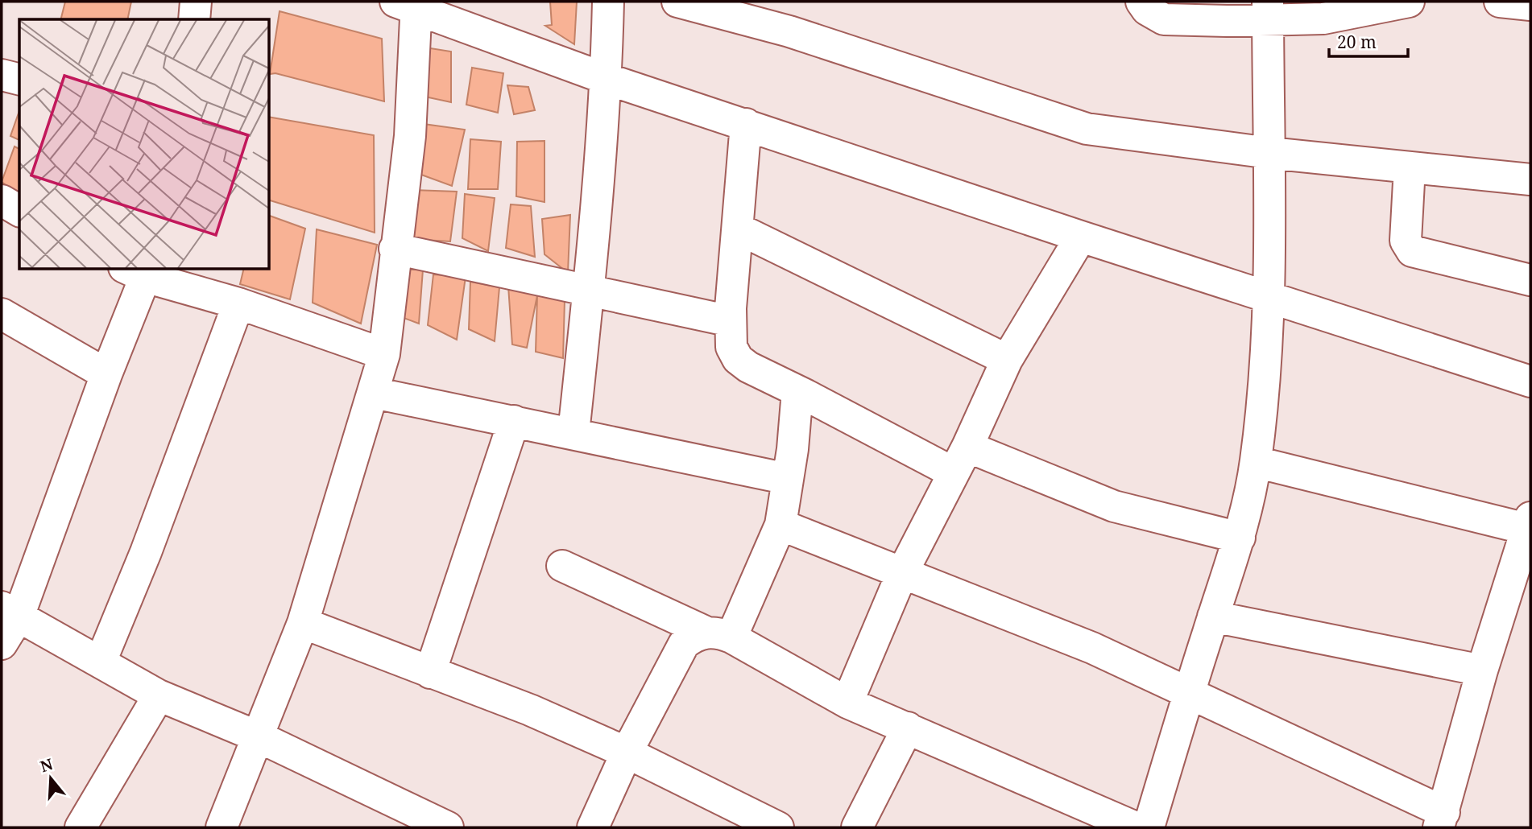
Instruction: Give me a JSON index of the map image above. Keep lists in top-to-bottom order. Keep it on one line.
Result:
{"scale_bar":"20 m","north":"top"}
